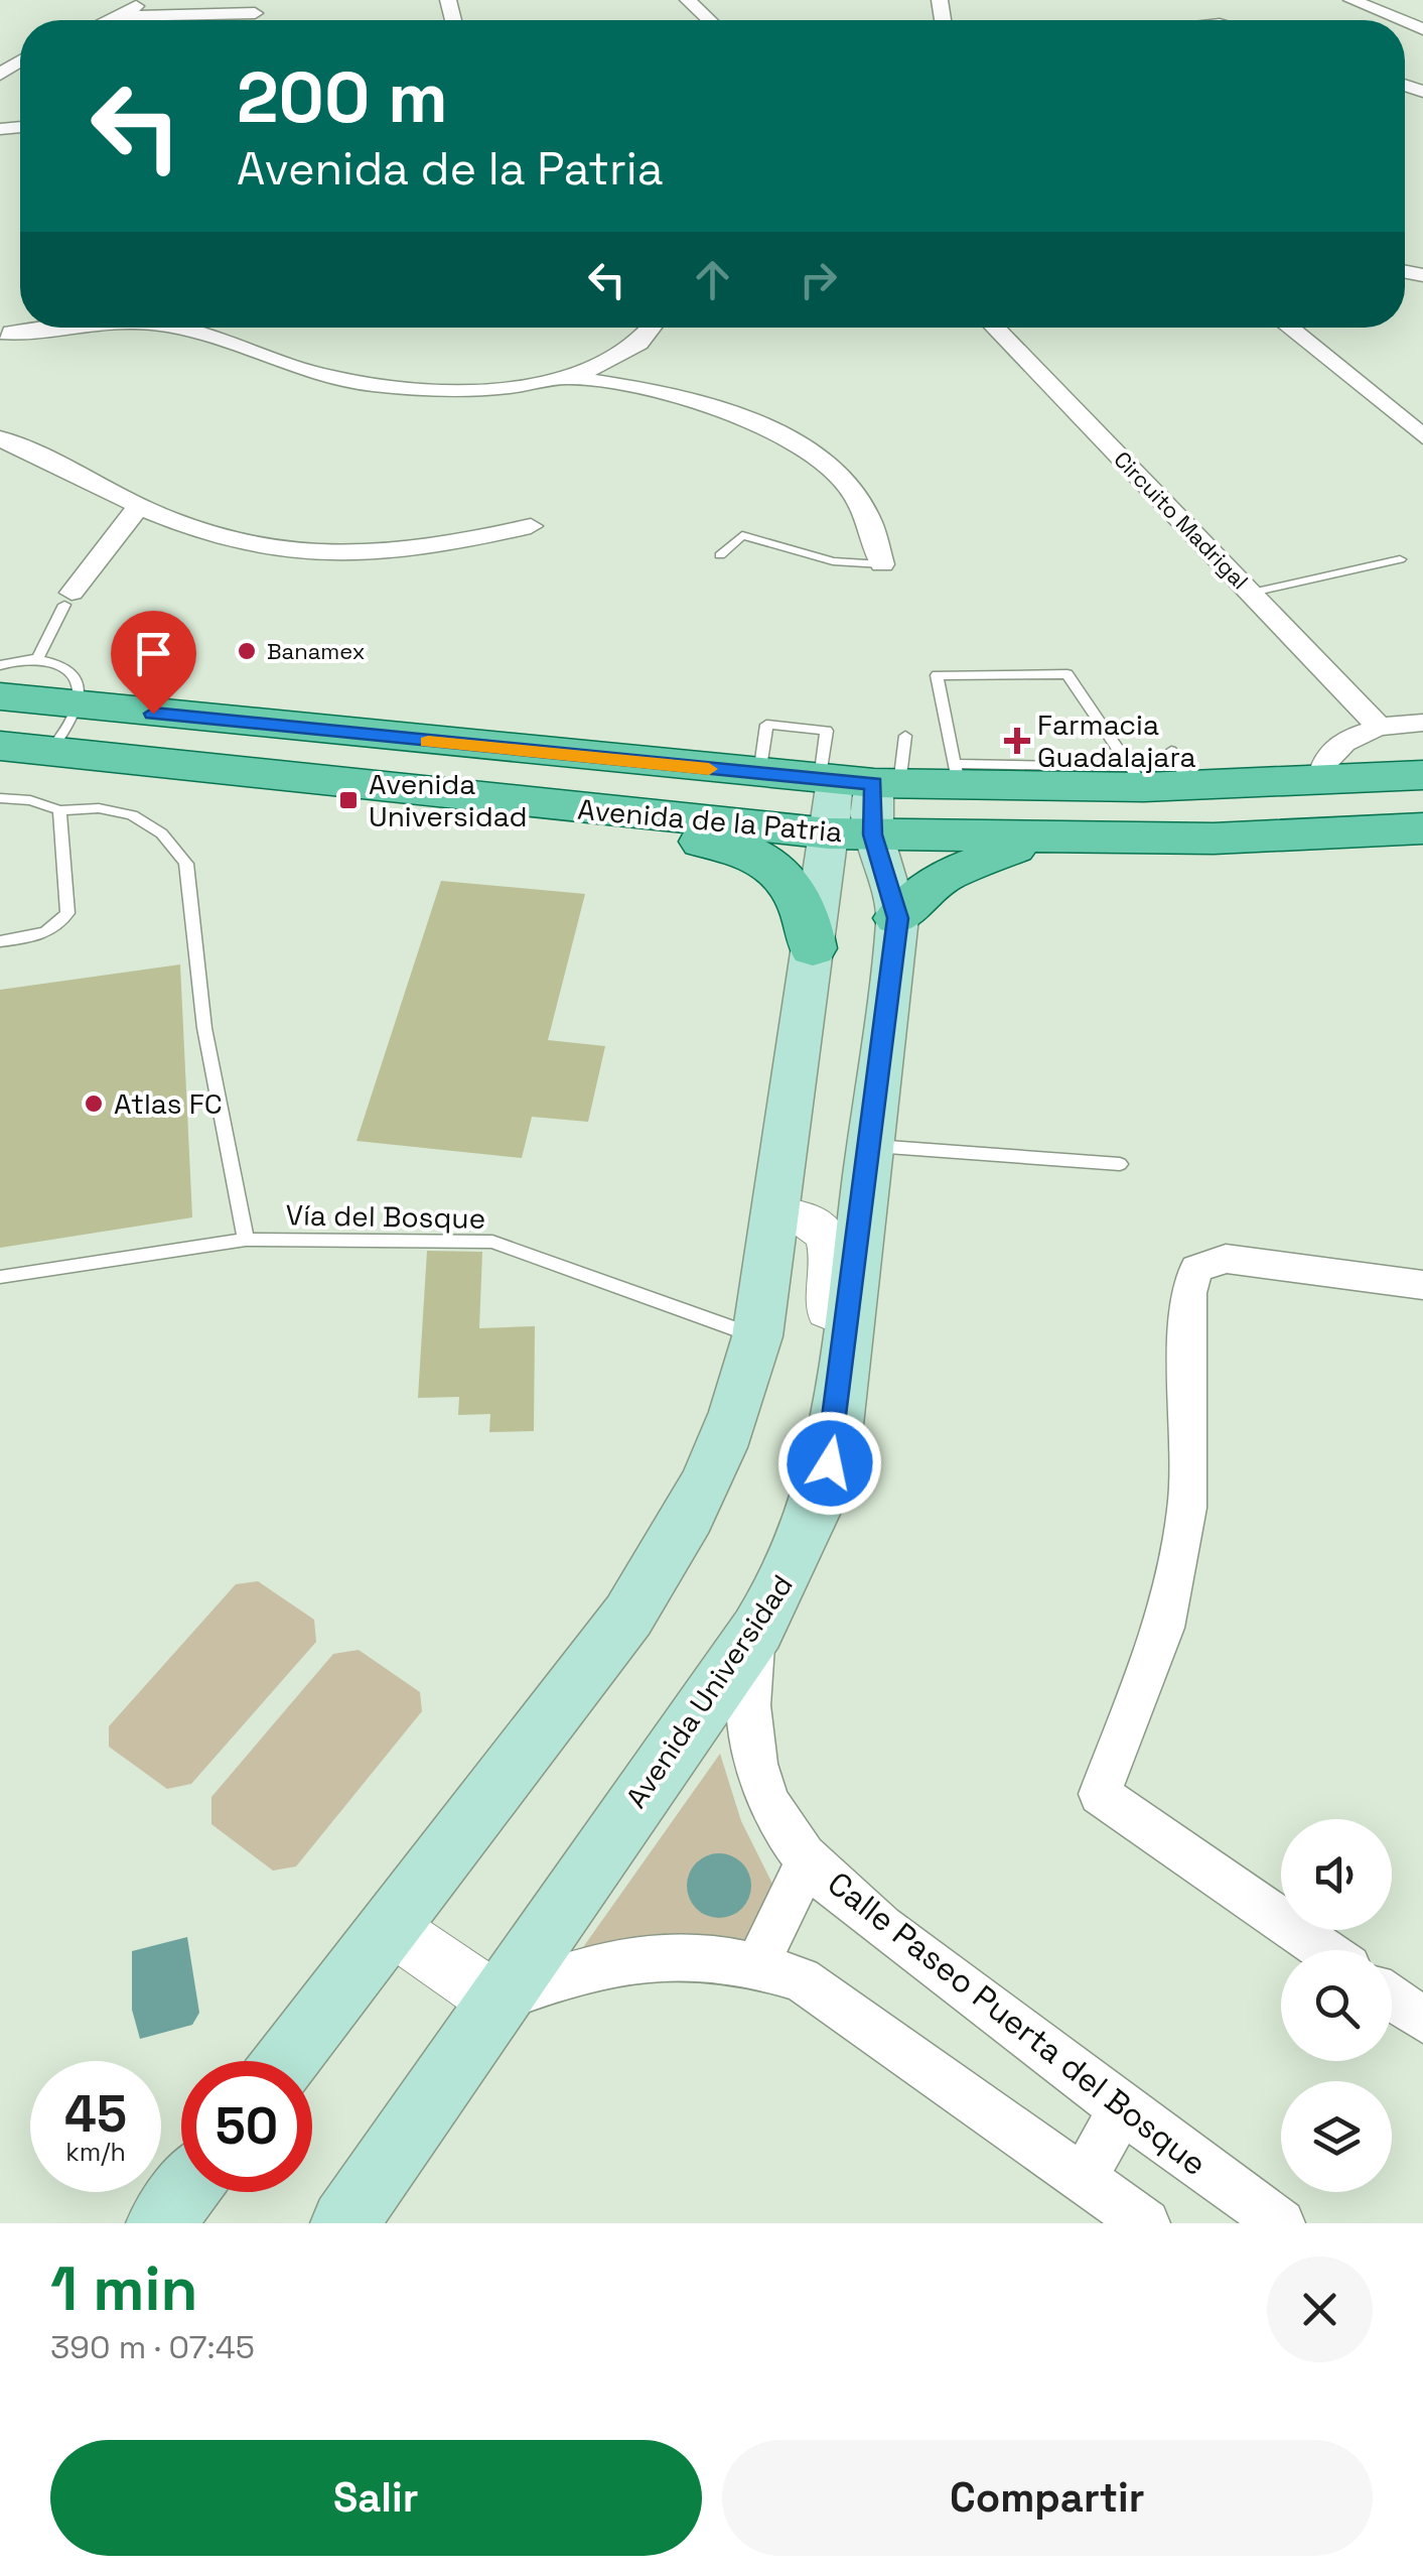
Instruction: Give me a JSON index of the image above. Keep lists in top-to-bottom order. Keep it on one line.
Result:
{"streets":{"main road":["Avenida de la Patria","Avenida Universidad"],"street":["Circuito Madrigal","Calle Paseo Puerta del Bosque"],"lane":["Vía del Bosque"]},"crossings":[["Avenida de la Patria","Avenida Universidad"],["Avenida Universidad","Calle Paseo Puerta del Bosque"]],"places":{"other":["Banamex","Atlas FC"],"health":["Farmacia Guadalajara"],"transit":["Avenida Universidad"]},"page":{"turn":["200 m","Avenida de la Patria"],"speed":"45 km/h","limit":"50","heading":["1 min","390 m · 07:45"],"buttons":["Salir","Compartir"]}}
